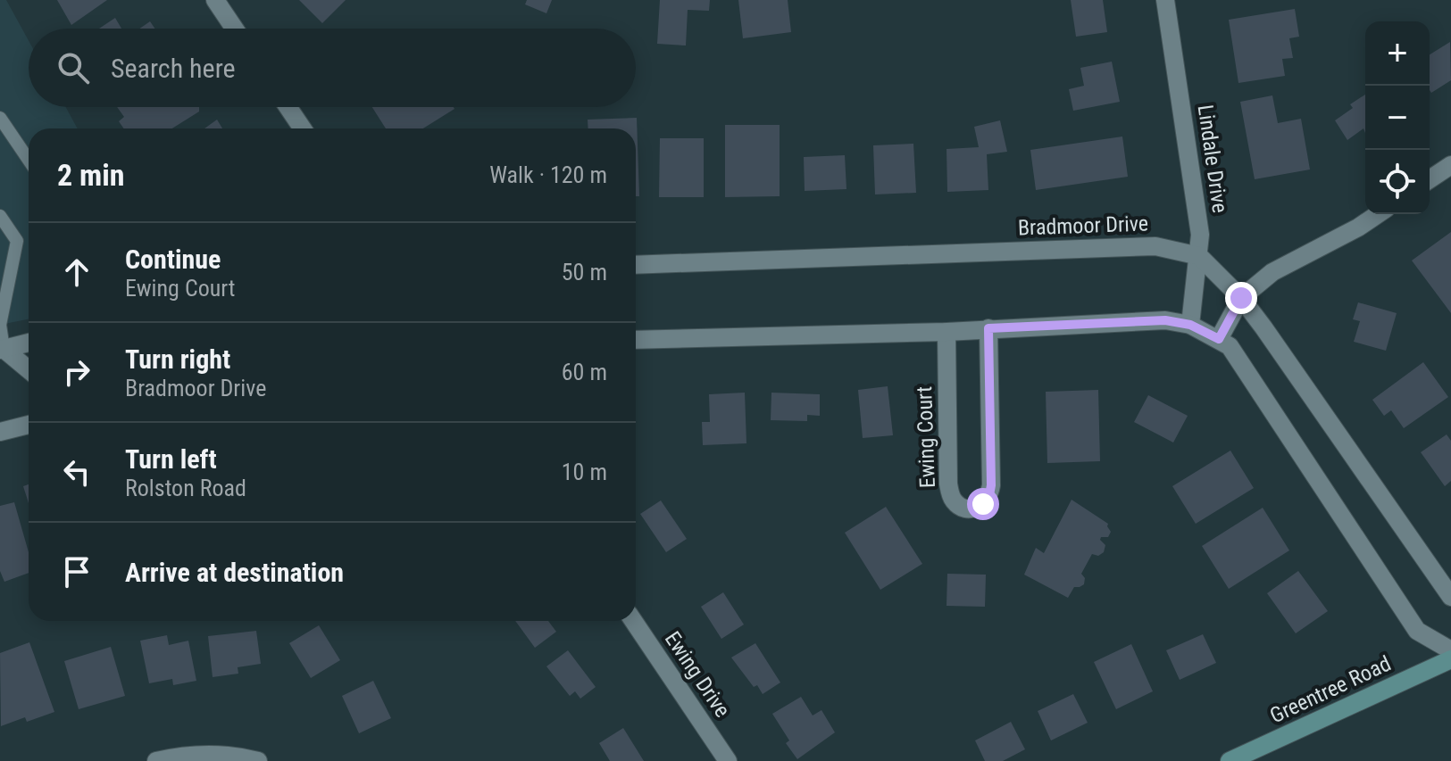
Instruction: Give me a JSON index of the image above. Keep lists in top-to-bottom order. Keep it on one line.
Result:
{"streets":{"street":["Lindale Drive","Bradmoor Drive","Ewing Court","Ewing Drive","Greentree Road"]},"crossings":[["Lindale Drive","Bradmoor Drive"]],"page":{"map_buttons":["+","−"],"search":"Search here","heading":["2 min","Walk · 120 m"],"list":[["Continue","Ewing Court","50 m"],["Turn right","Bradmoor Drive","60 m"],["Turn left","Rolston Road","10 m"],"Arrive at destination"]}}
